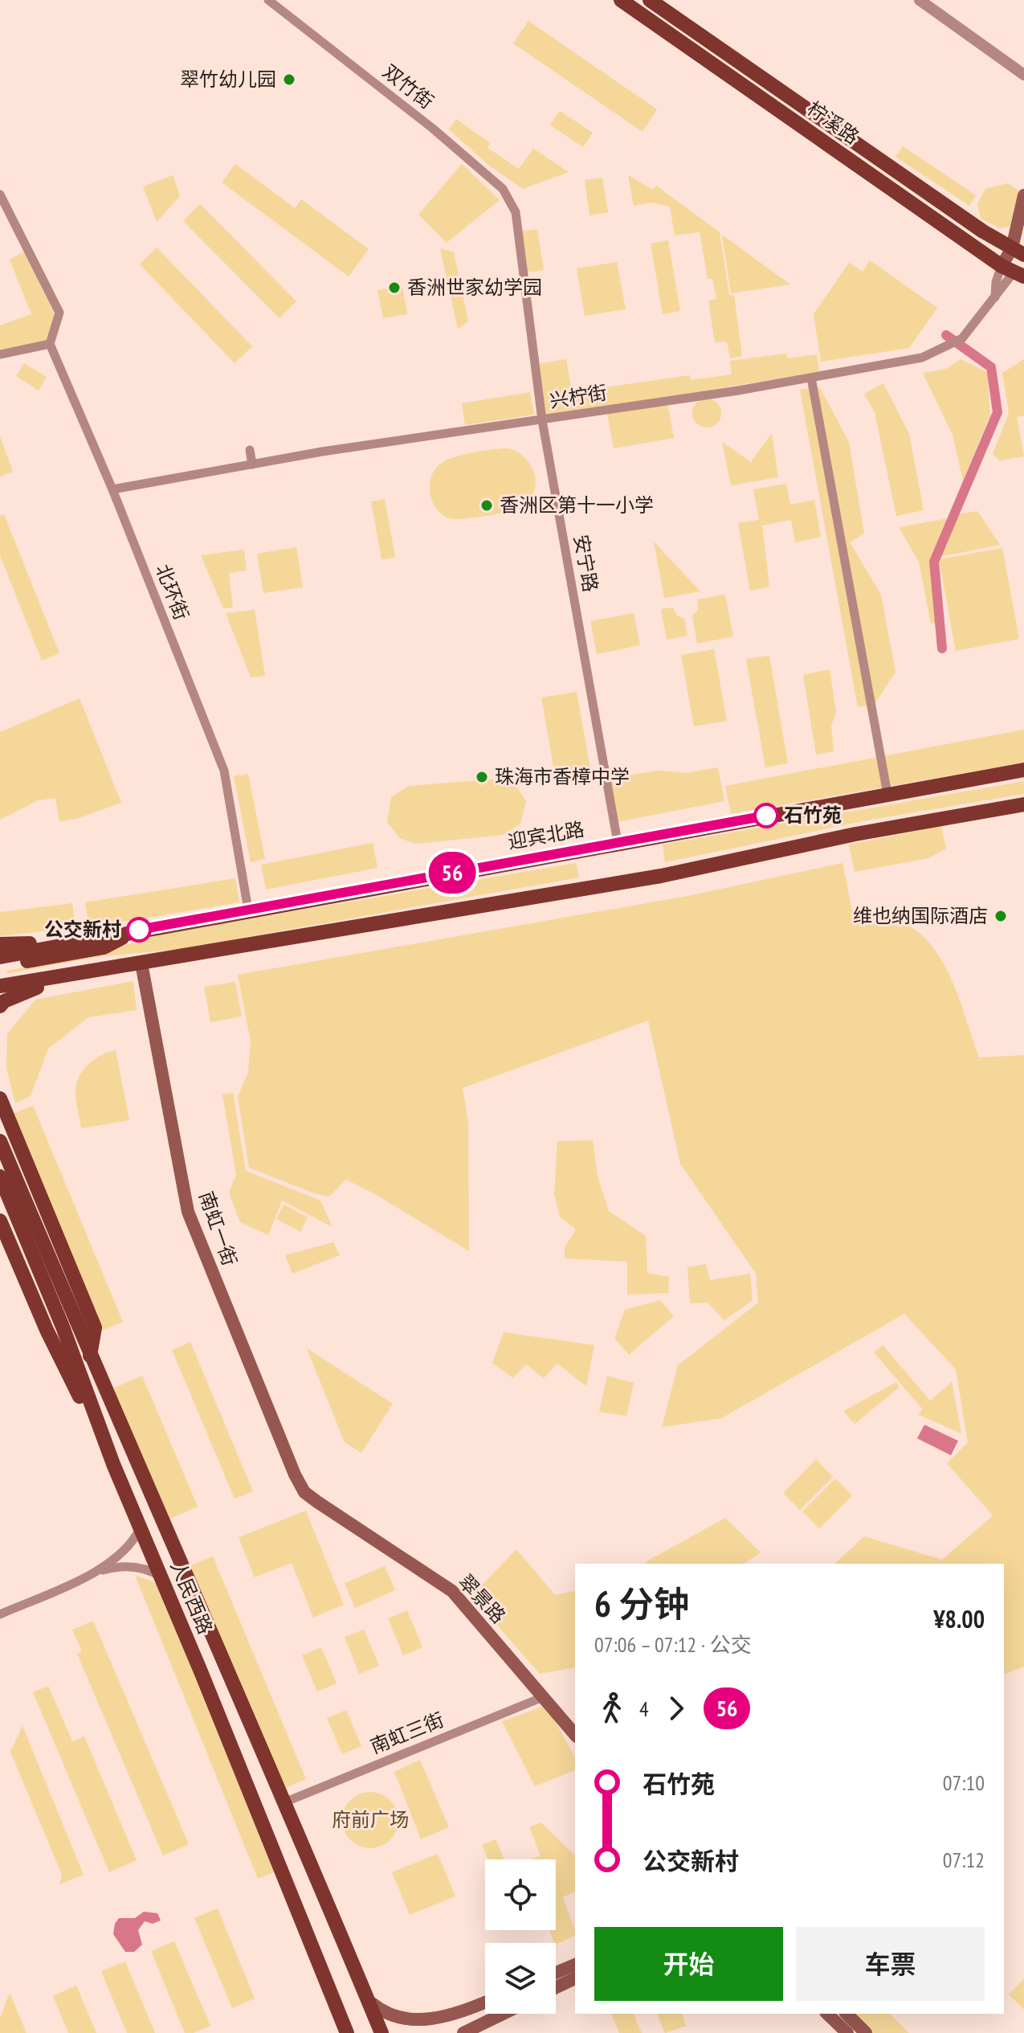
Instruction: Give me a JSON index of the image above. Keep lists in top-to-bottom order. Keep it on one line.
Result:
{"streets":{"main road":["柠溪路","迎宾北路","南虹一街","人民西路","翠景路"],"street":["双竹街","兴柠街","安宁路","北环街","南虹三街"]},"crossings":[["双竹街","安宁路"],["柠溪路","兴柠街"],["兴柠街","安宁路"],["兴柠街","北环街"],["安宁路","迎宾北路"],["北环街","迎宾北路"],["南虹一街","翠景路"],["人民西路","南虹三街"],["翠景路","南虹三街"]],"parks":["府前广场"],"places":["翠竹幼儿园","香洲世家幼学园","香洲区第十一小学","珠海市香樟中学","石竹苑","维也纳国际酒店","公交新村"],"lines":["bus line 56"],"page":{"on_map":"56","heading":["6 分钟","07:06 – 07:12 · 公交","¥8.00"],"legs":["4","56"],"list":[{"name":"石竹苑","value":"07:10"},{"name":"公交新村","value":"07:12"}],"buttons":["开始","车票"]}}
